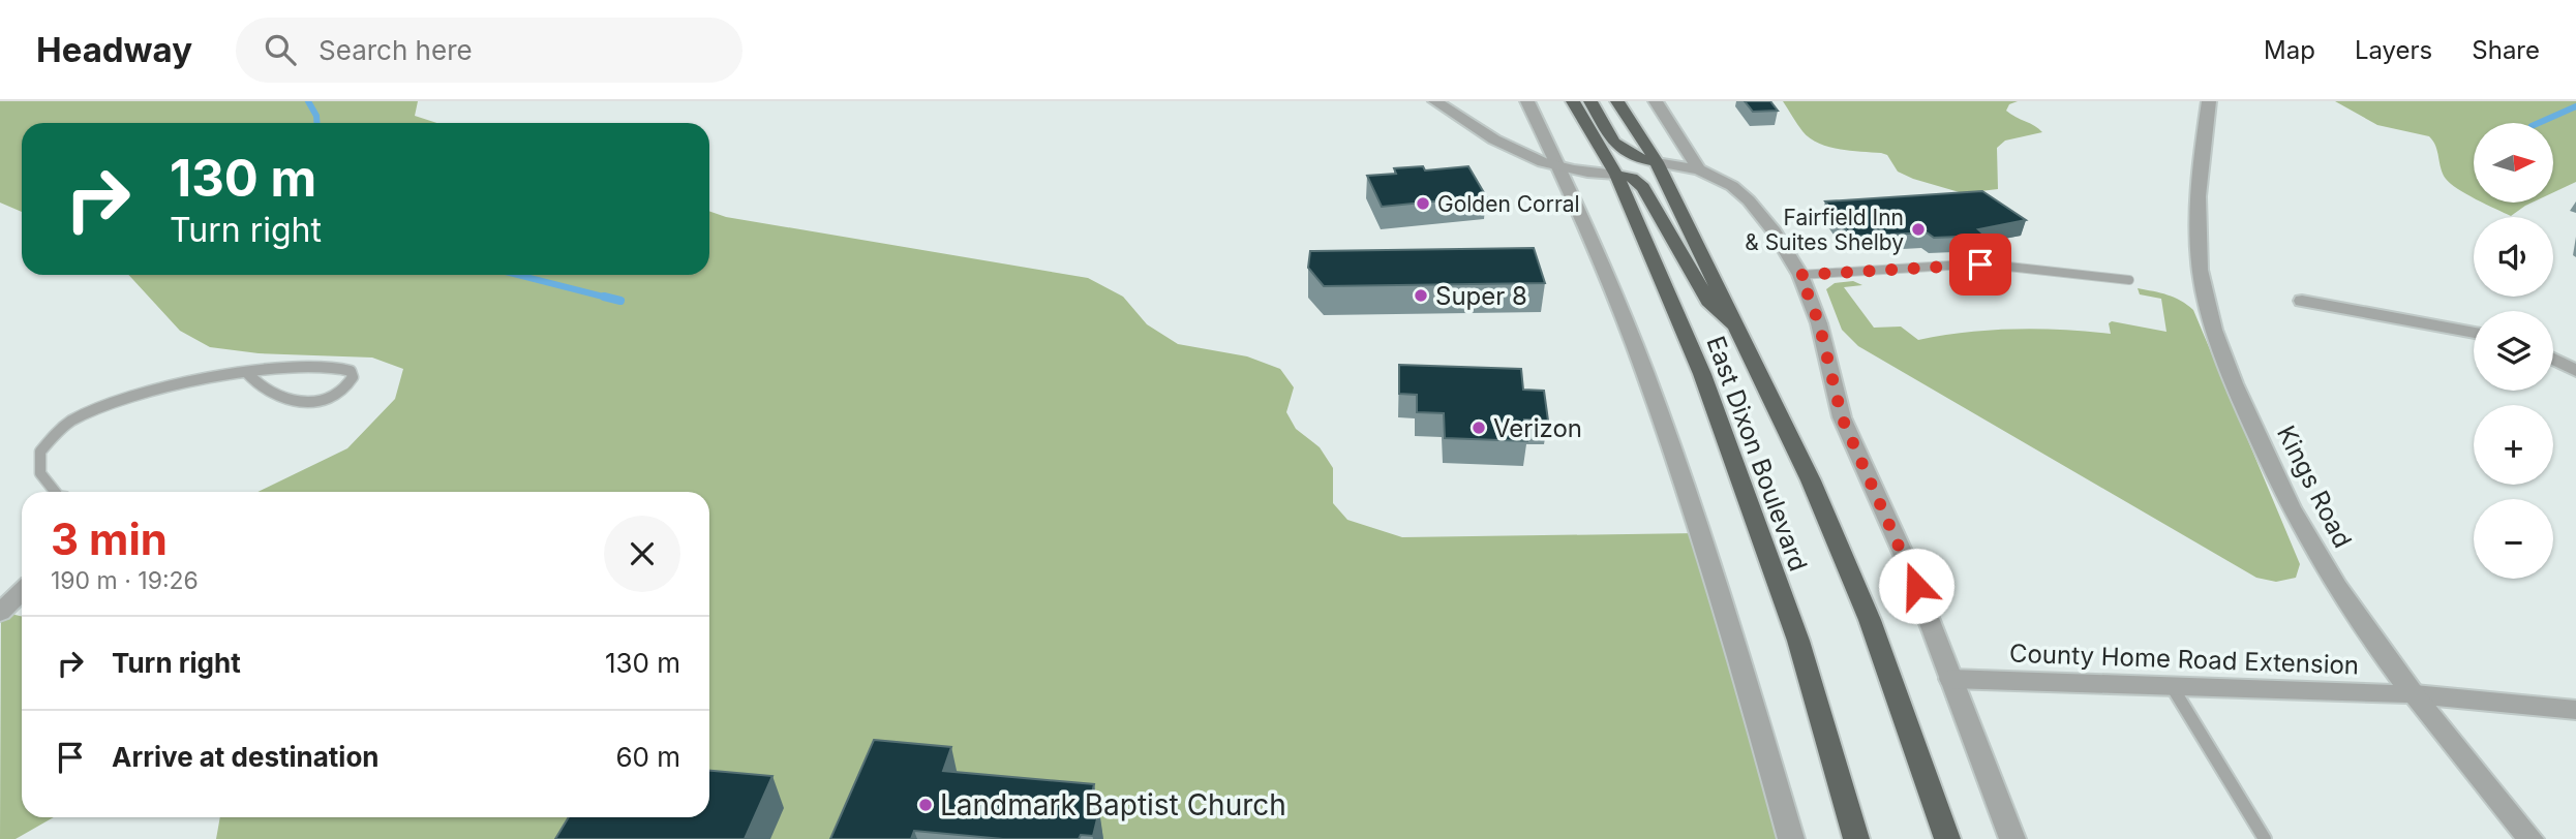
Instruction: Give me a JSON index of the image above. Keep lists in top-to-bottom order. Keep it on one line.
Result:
{"streets":{"highway":["East Dixon Boulevard"],"street":["Kings Road","County Home Road Extension"]},"crossings":[["Kings Road","County Home Road Extension"]],"places":["Golden Corral","Fairfield Inn & Suites Shelby","Super 8","Verizon","Landmark Baptist Church"],"north":"right","page":{"header":"Headway","search":"Search here","nav":["Map","Layers","Share"],"map_buttons":["+","−"],"turn":["130 m","Turn right"],"heading":["3 min","190 m · 19:26"],"list":[{"name":"Turn right","value":"130 m"},{"name":"Arrive at destination","value":"60 m"}]}}
